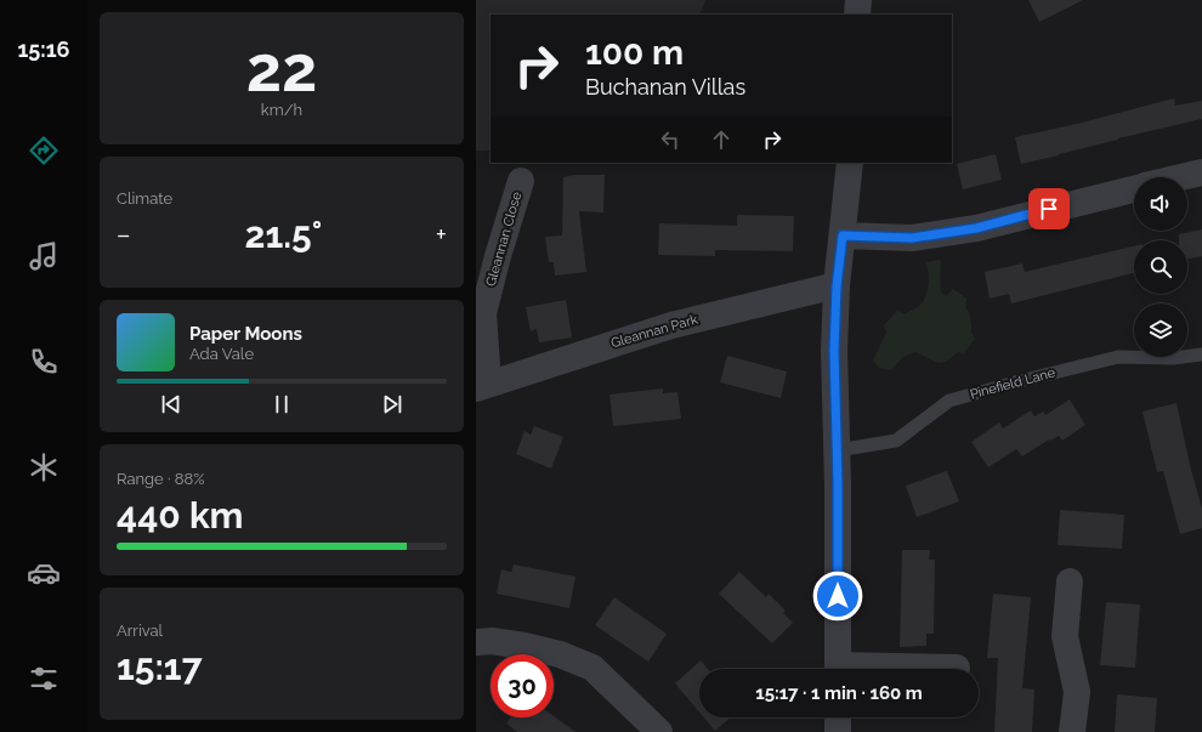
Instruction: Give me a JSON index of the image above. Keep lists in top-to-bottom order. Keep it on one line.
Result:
{"streets":{"street":["Gleannan Close","Gleannan Park"],"lane":["Pinefield Lane"]},"crossings":[["Gleannan Close","Gleannan Park"]],"page":{"tabs":"15:16","tile":[["22","km/h"],"Climate",["Range · 88%","440 km"],["Arrival","15:17"]],"turn":["100 m","Buchanan Villas"],"heat":["−","21.5°","+"],"song":["Paper Moons","Ada Vale"],"limit":"30","trip":"15:17 · 1 min · 160 m"}}
